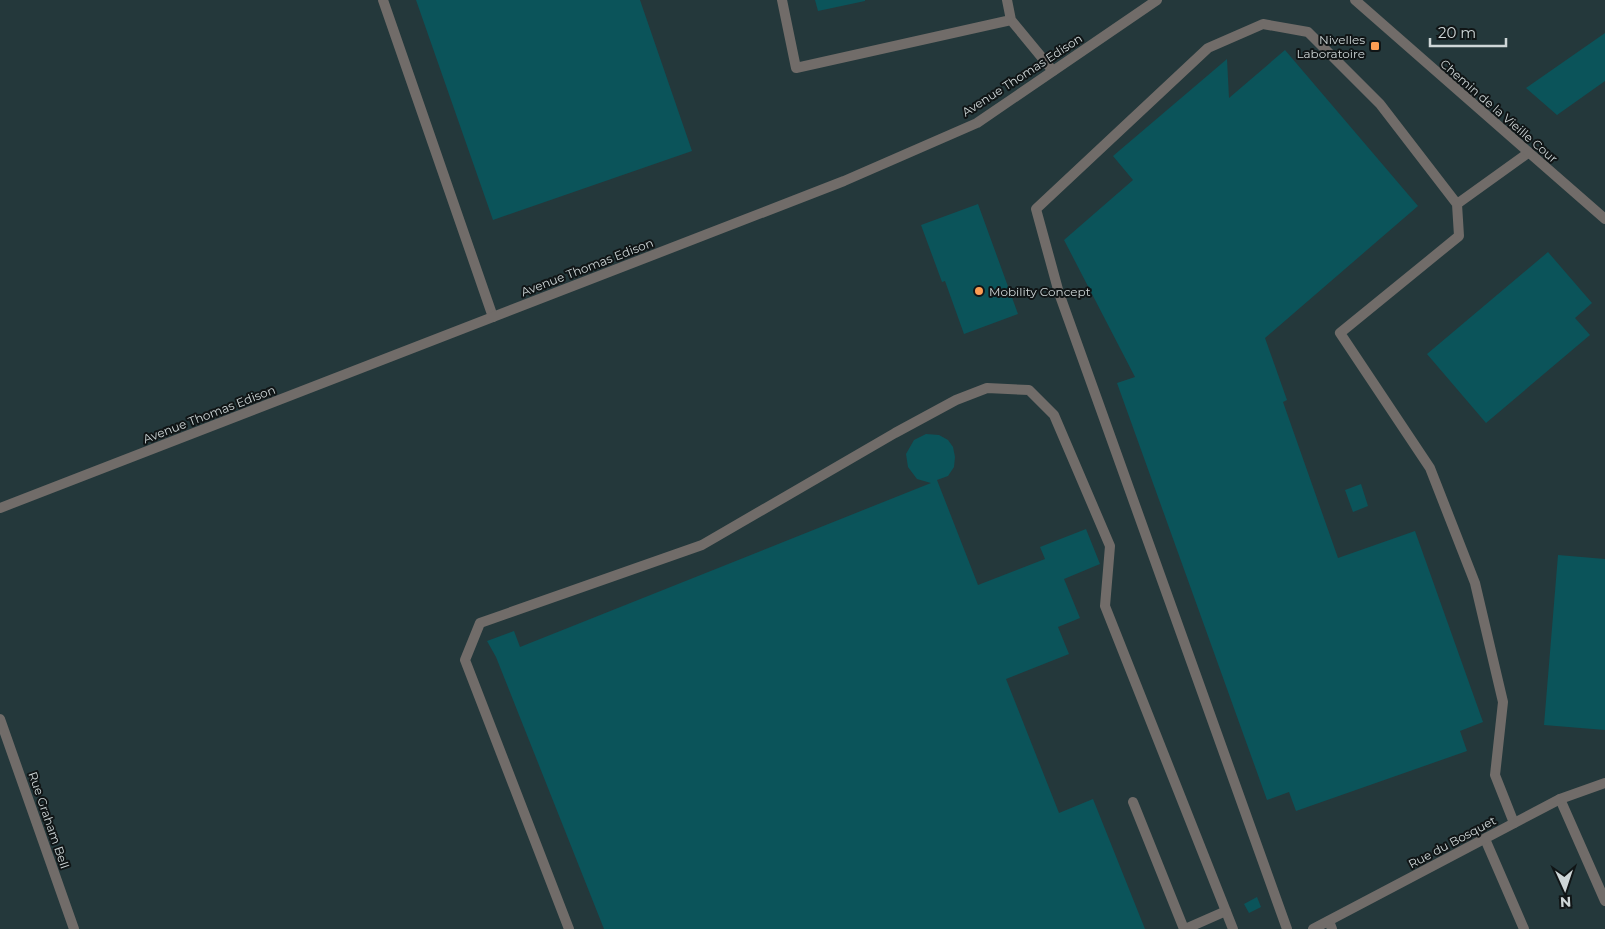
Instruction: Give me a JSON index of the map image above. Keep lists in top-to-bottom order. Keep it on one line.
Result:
{"streets":{"street":["Avenue Thomas Edison","Chemin de la Vieille Cour","Rue Graham Bell","Rue du Bosquet"]},"places":{"transit":["Nivelles Laboratoire"],"other":["Mobility Concept"]},"scale_bar":"20 m","north":"bottom"}
